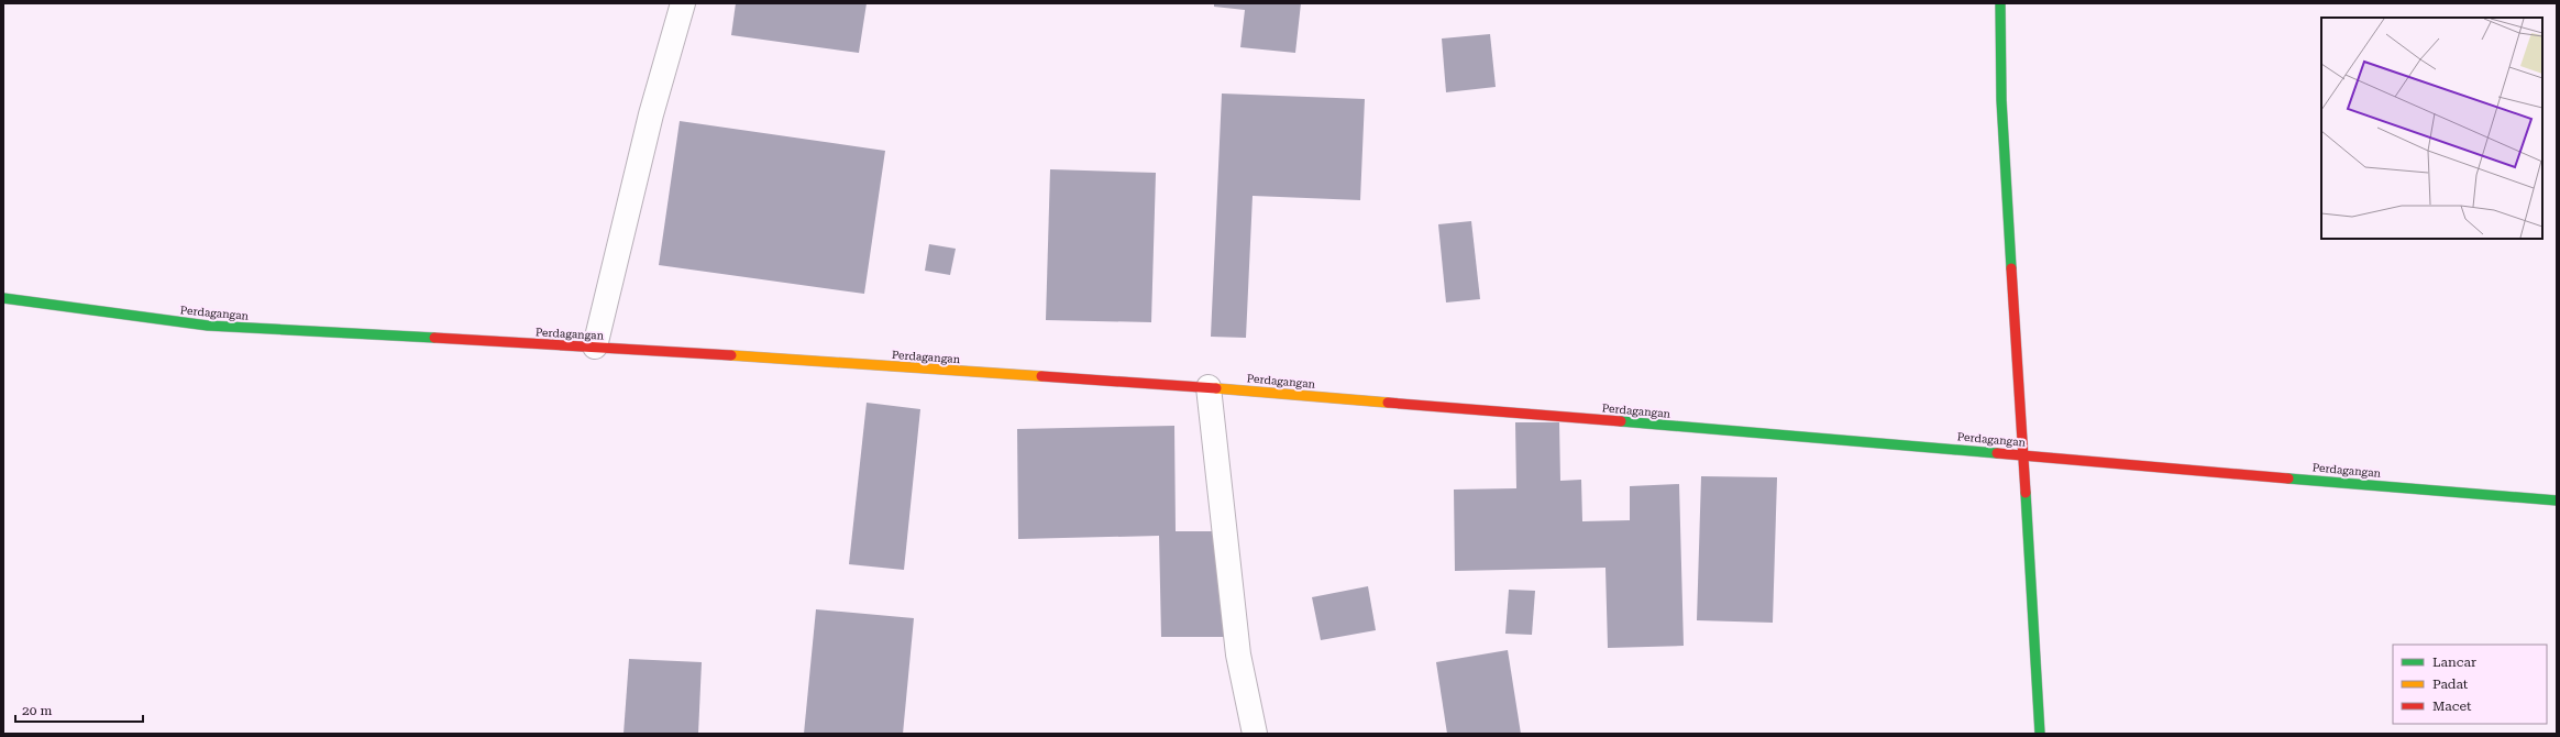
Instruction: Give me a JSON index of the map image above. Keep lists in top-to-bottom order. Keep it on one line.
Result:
{"streets":{"street":["Perdagangan"]},"legend":["Lancar","Padat","Macet"],"scale_bar":"20 m"}
